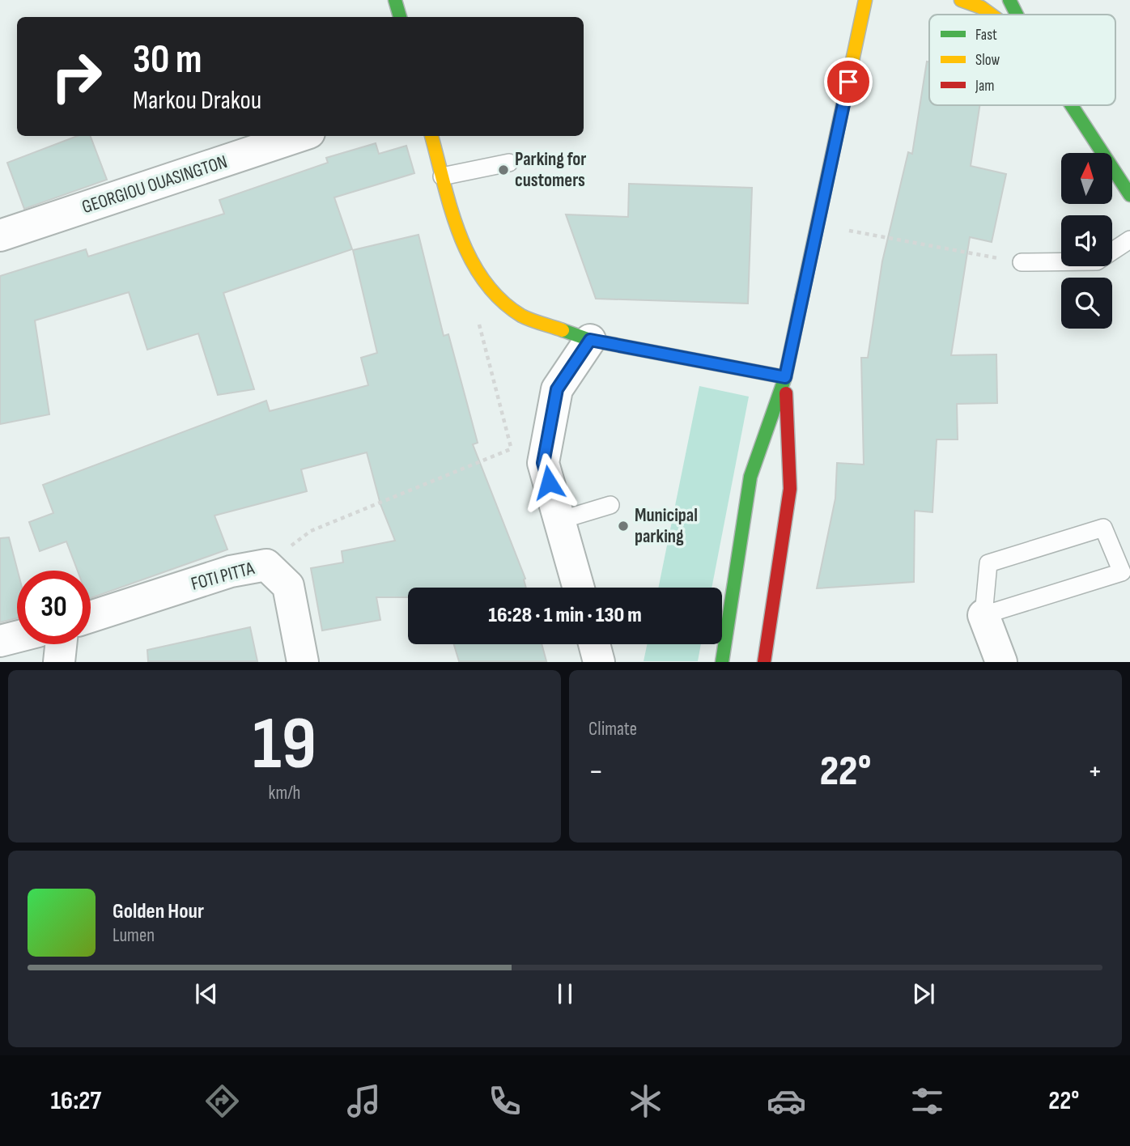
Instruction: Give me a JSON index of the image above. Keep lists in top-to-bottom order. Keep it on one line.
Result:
{"streets":{"street":["GEORGIOU OUASINGTON","FOTI PITTA"]},"places":["Parking for customers","Municipal parking"],"legend":["Fast","Slow","Jam"],"north":"top","page":{"turn":["30 m","Markou Drakou"],"limit":"30","trip":"16:28 · 1 min · 130 m","tile":[["19","km/h"],"Climate"],"heat":["−","22°","+"],"song":["Golden Hour","Lumen"],"tabs":["16:27","22°"]}}
